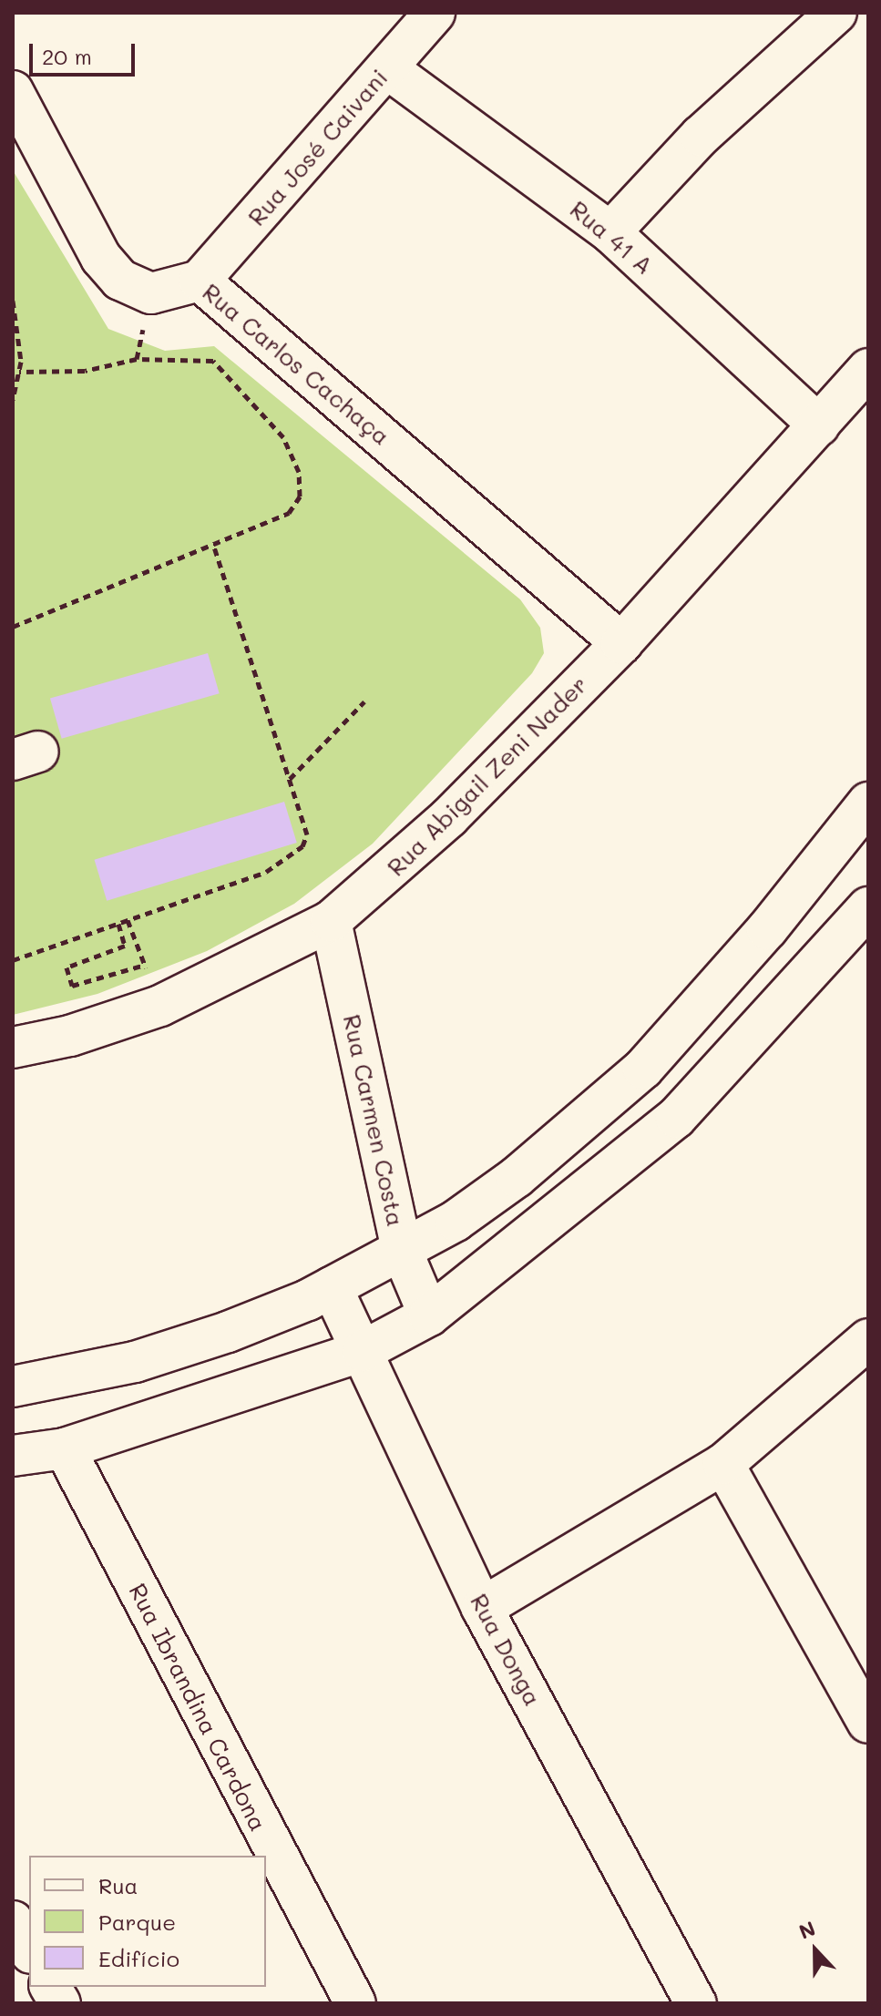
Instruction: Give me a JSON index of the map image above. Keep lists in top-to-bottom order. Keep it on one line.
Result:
{"streets":{"street":["Rua José Caivani","Rua 41 A","Rua Carlos Cachaça","Rua Abigail Zeni Nader","Rua Carmen Costa","Rua Donga","Rua Ibrandina Cardona"]},"crossings":[["Rua José Caivani","Rua 41 A"],["Rua José Caivani","Rua Carlos Cachaça"],["Rua 41 A","Rua Abigail Zeni Nader"],["Rua Carlos Cachaça","Rua Abigail Zeni Nader"],["Rua Abigail Zeni Nader","Rua Carmen Costa"]],"legend":["Rua","Parque","Edifício"],"scale_bar":"20 m","north":"top"}
